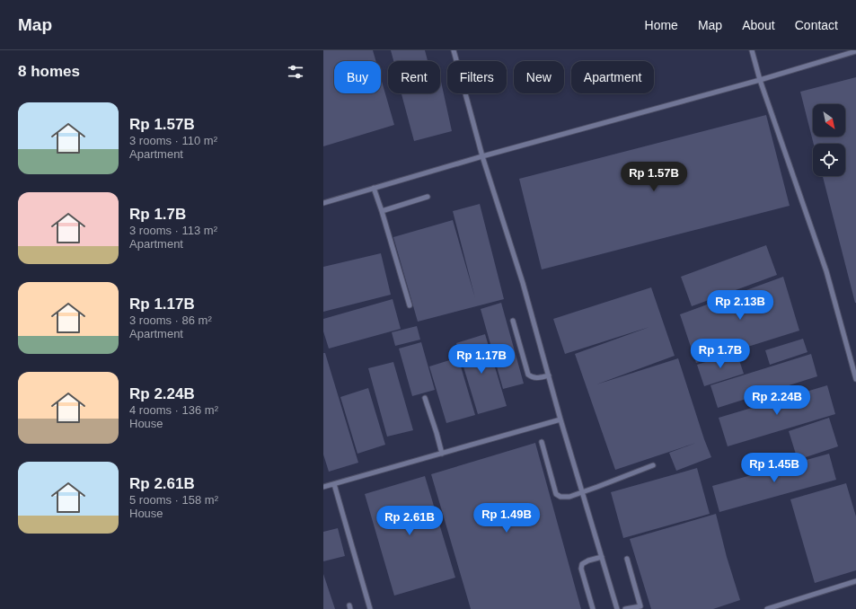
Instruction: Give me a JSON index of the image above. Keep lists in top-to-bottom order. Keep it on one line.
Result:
{"north":"bottom right","page":{"header":"Map","nav":["Home","Map","About","Contact"],"heading":"8 homes","chip":["Buy","Rent","Filters","New","Apartment"],"list":[{"name":"Rp 1.57B","note":"3 rooms · 110 m² · Apartment"},{"name":"Rp 1.7B","note":"3 rooms · 113 m² · Apartment"},{"name":"Rp 1.17B","note":"3 rooms · 86 m² · Apartment"},{"name":"Rp 2.24B","note":"4 rooms · 136 m² · House"},{"name":"Rp 2.61B","note":"5 rooms · 158 m² · House"}],"price":["Rp 1.57B","Rp 2.13B","Rp 1.7B","Rp 1.17B","Rp 2.24B","Rp 1.45B","Rp 1.49B","Rp 2.61B"]}}
